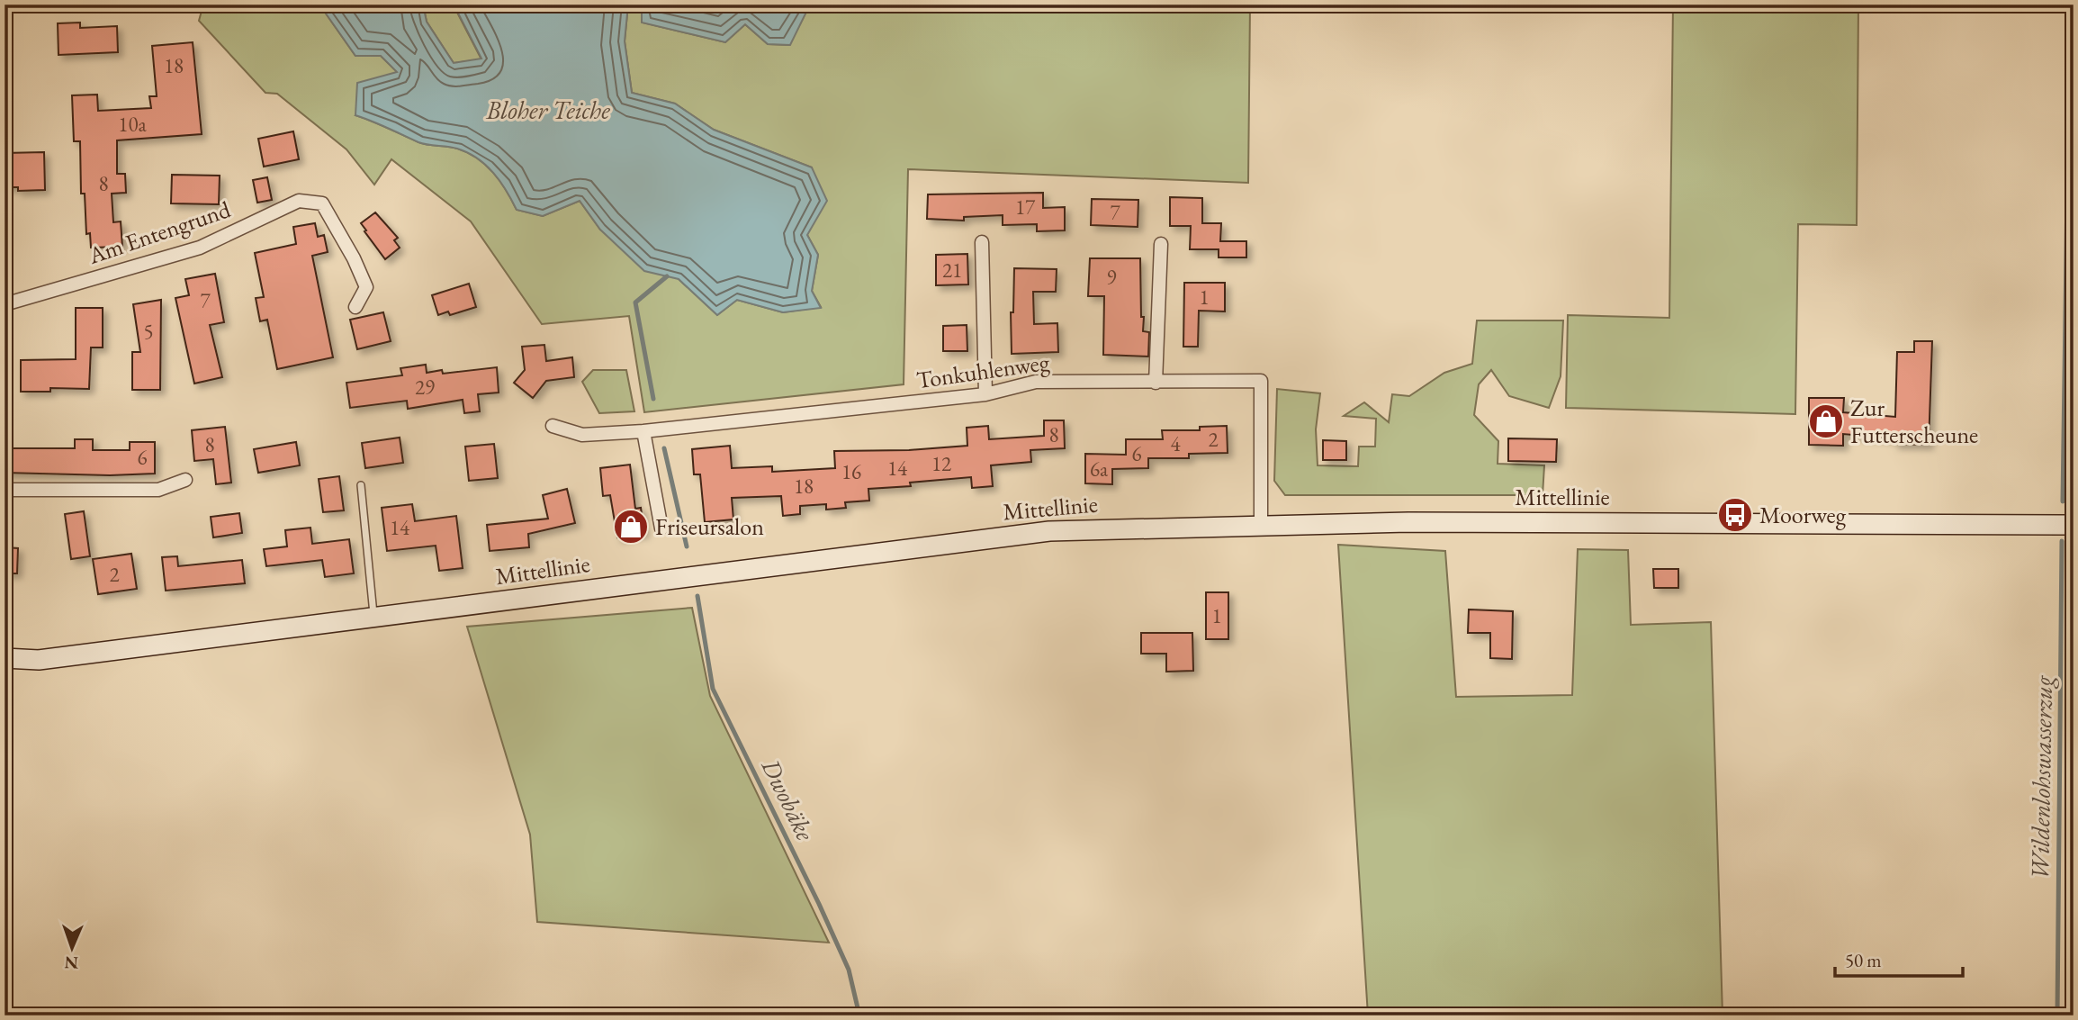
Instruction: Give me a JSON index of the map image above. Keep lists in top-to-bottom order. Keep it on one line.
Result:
{"streets":{"street":["Am Entengrund","Tonkuhlenweg","Mittellinie"]},"crossings":[["Tonkuhlenweg","Mittellinie"]],"water":["Bloher Teiche","Wildenlohswasserzug","Dwobäke"],"places":{"shop":["Zur Futterscheune","Friseursalon"],"bus stop":["Moorweg"]},"house_numbers":["18","10a","8","17","7","21","9","1","7","5","29","8","2","4","8","6","6","12","14","6a","16","18","14","2","1"],"scale_bar":"50 m","north":"bottom"}
